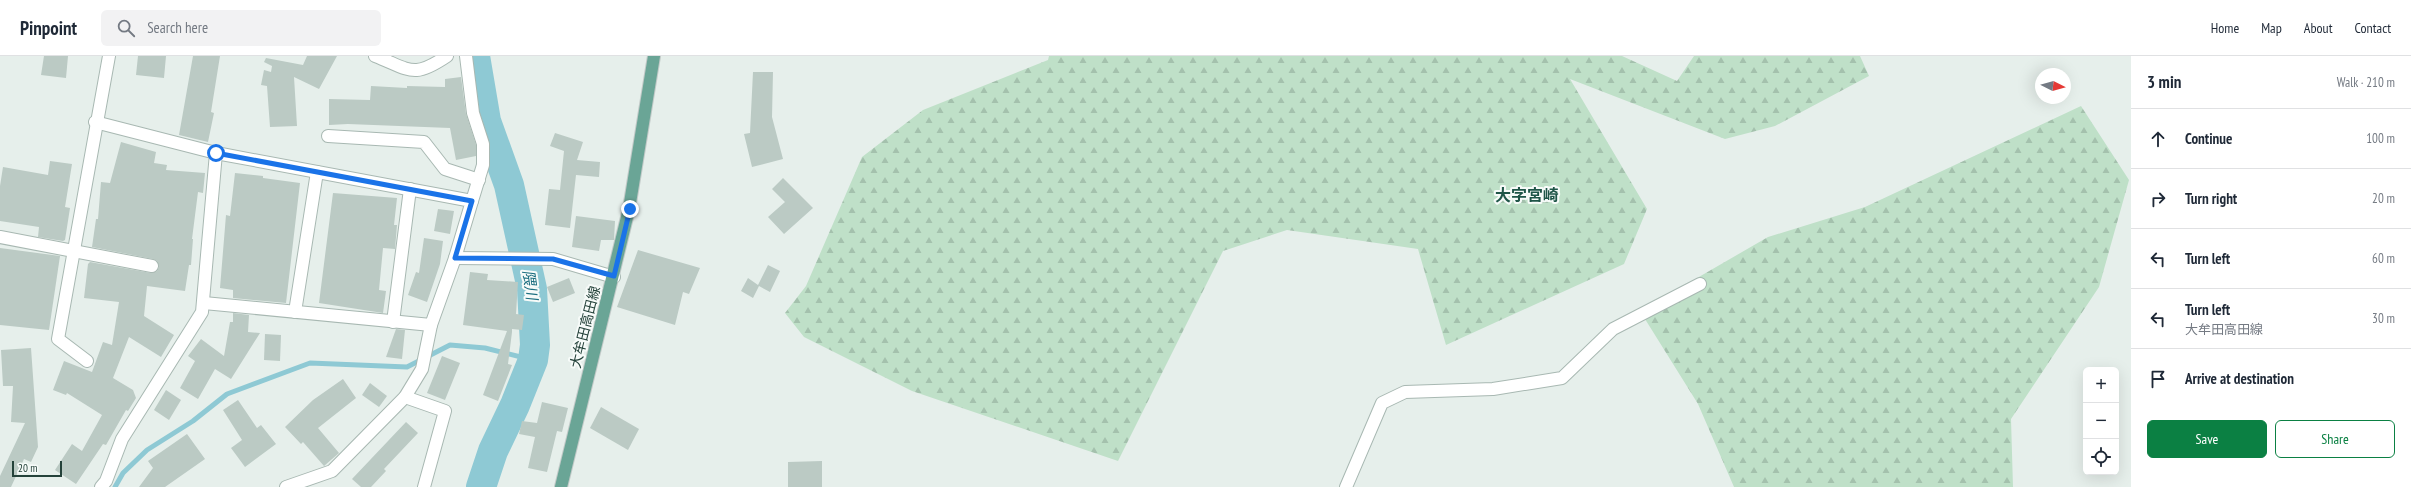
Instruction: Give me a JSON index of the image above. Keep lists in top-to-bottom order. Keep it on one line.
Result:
{"streets":{"main road":["大牟田高田線"]},"districts":["大字宮崎"],"water":["隈川"],"scale_bar":"20 m","north":"right","page":{"header":"Pinpoint","search":"Search here","nav":["Home","Map","About","Contact"],"heading":["3 min","Walk · 210 m"],"list":[["Continue","100 m"],["Turn right","20 m"],["Turn left","60 m"],["Turn left","大牟田高田線","30 m"],"Arrive at destination"],"map_buttons":["+","−"],"buttons":["Save","Share"],"scale":"20 m"}}
